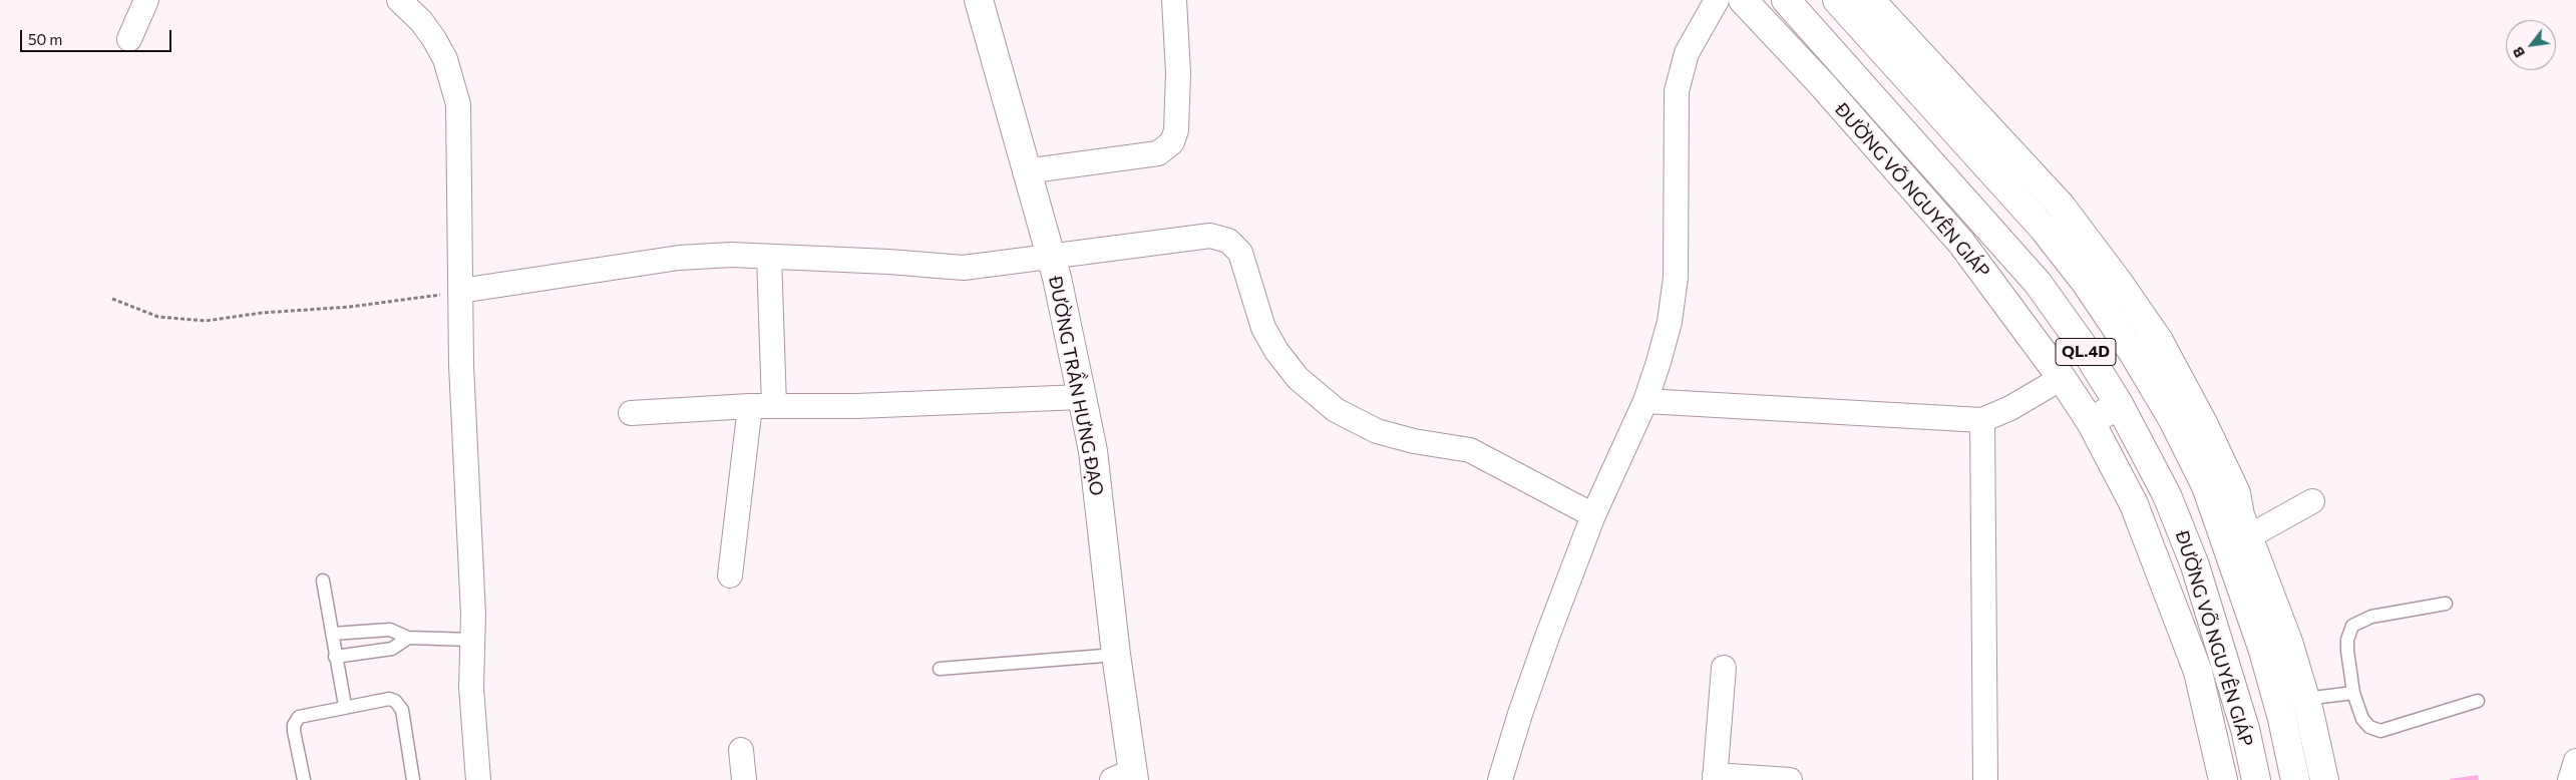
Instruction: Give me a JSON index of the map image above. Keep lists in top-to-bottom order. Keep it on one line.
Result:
{"streets":{"main road":["ĐƯỜNG VÕ NGUYÊN GIÁP","QL.4D","ĐƯỜNG TRẦN HƯNG ĐẠO"]},"scale_bar":"50 m","north":"bottom left"}
